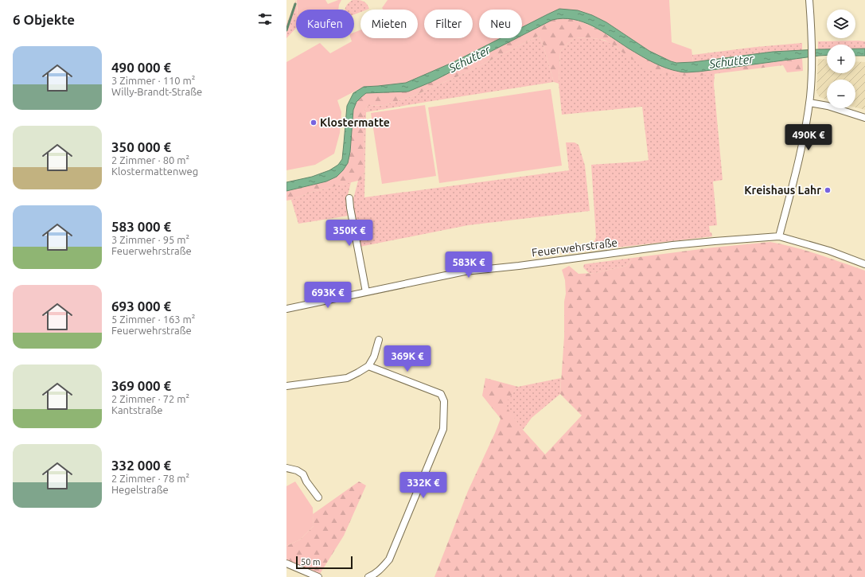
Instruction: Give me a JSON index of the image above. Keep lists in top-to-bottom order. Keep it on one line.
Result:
{"streets":{"street":["Feuerwehrstraße"]},"water":["Schutter"],"places":["Klostermatte","Kreishaus Lahr"],"scale_bar":"50 m","page":{"heading":"6 Objekte","map_buttons":["+","−"],"chip":["Kaufen","Mieten","Filter","Neu"],"list":[{"name":"490 000 €","note":"3 Zimmer · 110 m² · Willy-Brandt-Straße"},{"name":"350 000 €","note":"2 Zimmer · 80 m² · Klostermattenweg"},{"name":"583 000 €","note":"3 Zimmer · 95 m² · Feuerwehrstraße"},{"name":"693 000 €","note":"5 Zimmer · 163 m² · Feuerwehrstraße"},{"name":"369 000 €","note":"2 Zimmer · 72 m² · Kantstraße"},{"name":"332 000 €","note":"2 Zimmer · 78 m² · Hegelstraße"}],"price":["490K €","350K €","583K €","693K €","369K €","332K €"],"scale":"50 m"}}
